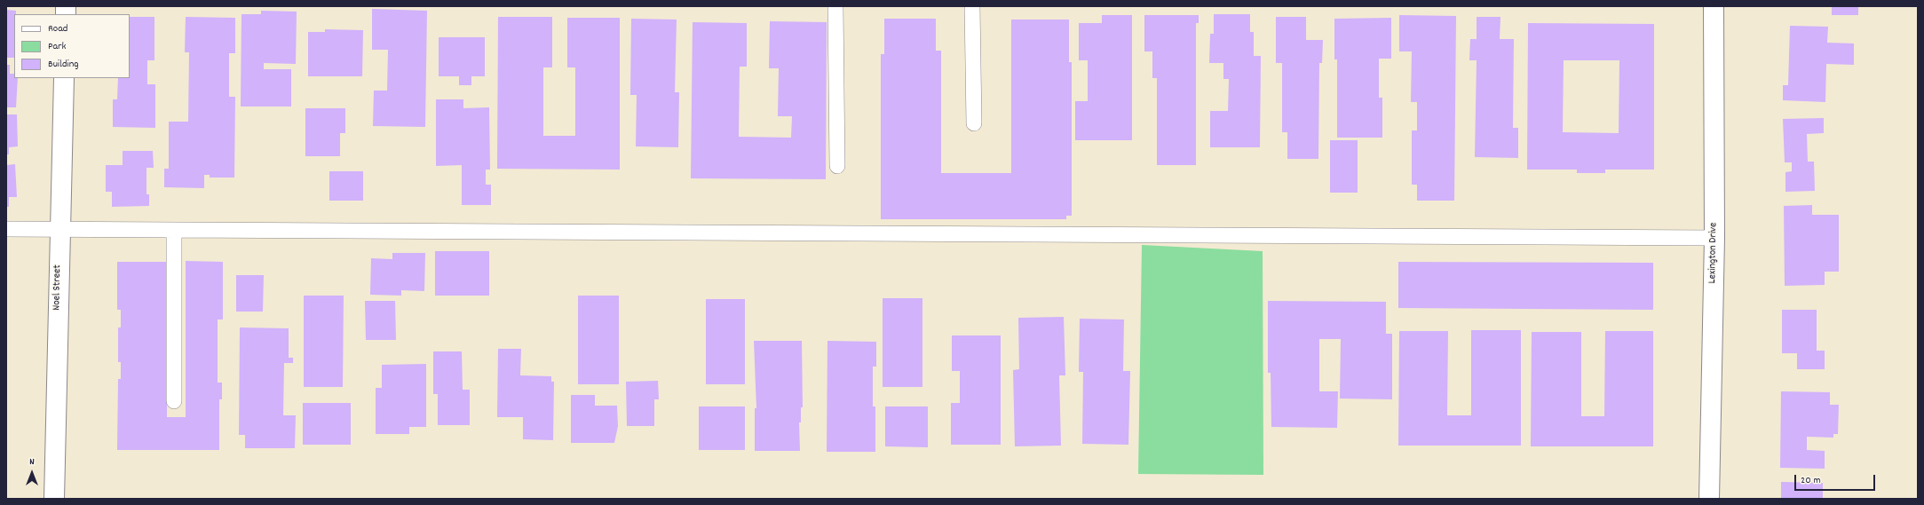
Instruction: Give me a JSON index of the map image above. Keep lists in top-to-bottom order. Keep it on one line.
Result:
{"streets":{"street":["Lexington Drive","Noel Street"]},"legend":["Road","Park","Building"],"scale_bar":"20 m","north":"top"}
